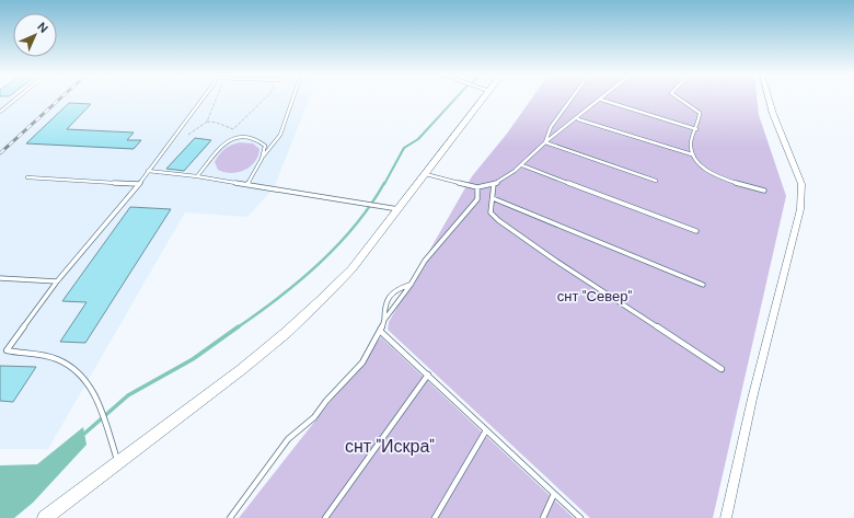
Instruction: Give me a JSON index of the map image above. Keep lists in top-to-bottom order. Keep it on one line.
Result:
{"parks":["снт \"Север\"","снт \"Искра\""],"north":"top right"}
